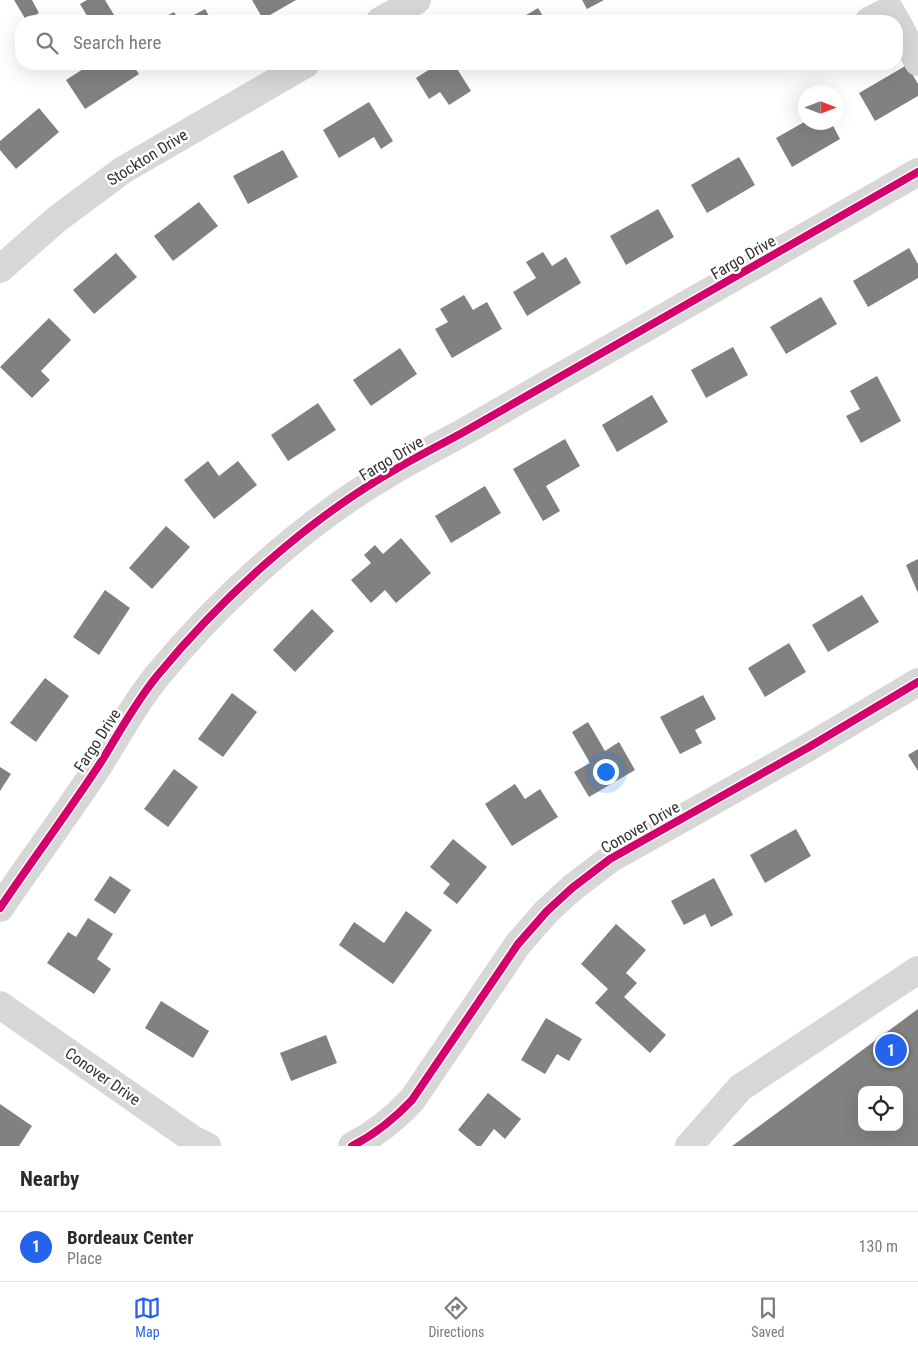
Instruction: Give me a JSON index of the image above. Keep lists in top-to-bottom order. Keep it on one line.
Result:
{"streets":{"street":["Stockton Drive","Fargo Drive","Conover Drive"]},"north":"right","page":{"search":"Search here","pins":"1","heading":"Nearby","list":[{"mark":"1","name":"Bordeaux Center","note":"Place","value":"130 m"}],"nav":["Map","Directions","Saved"]}}
